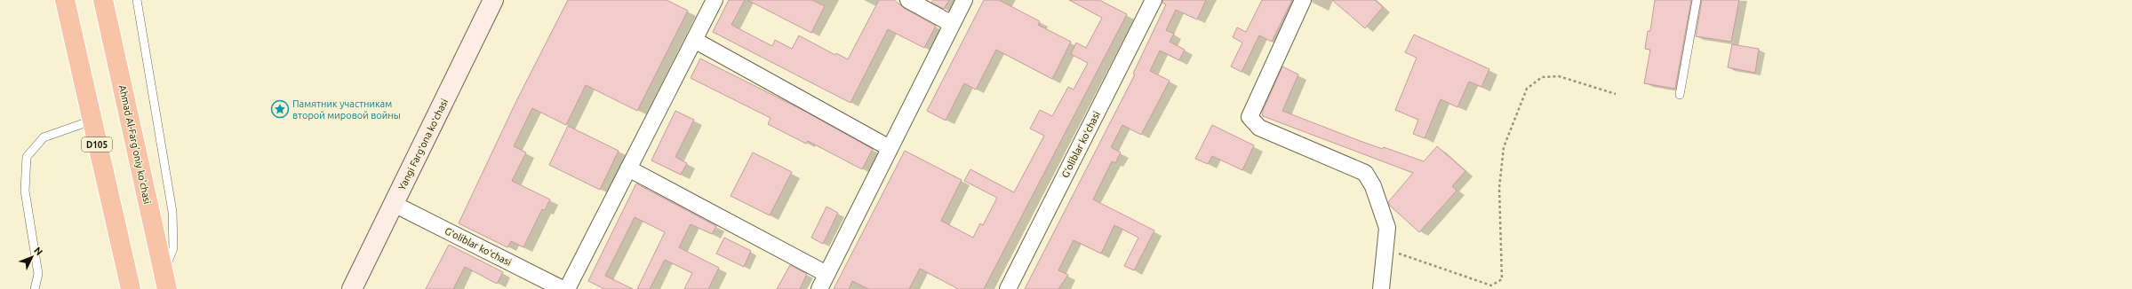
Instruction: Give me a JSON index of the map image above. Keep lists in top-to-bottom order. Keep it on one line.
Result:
{"streets":{"highway":["D105","Ahmad Al-Farg'oniy ko'chasi"],"main road":["Yangi Fargʻona koʻchasi"],"street":["Gʻoliblar koʻchasi"]},"crossings":[["Yangi Fargʻona koʻchasi","Gʻoliblar koʻchasi"]],"places":{"place":["Памятник участникам второй мировой войны"]},"north":"top right"}
